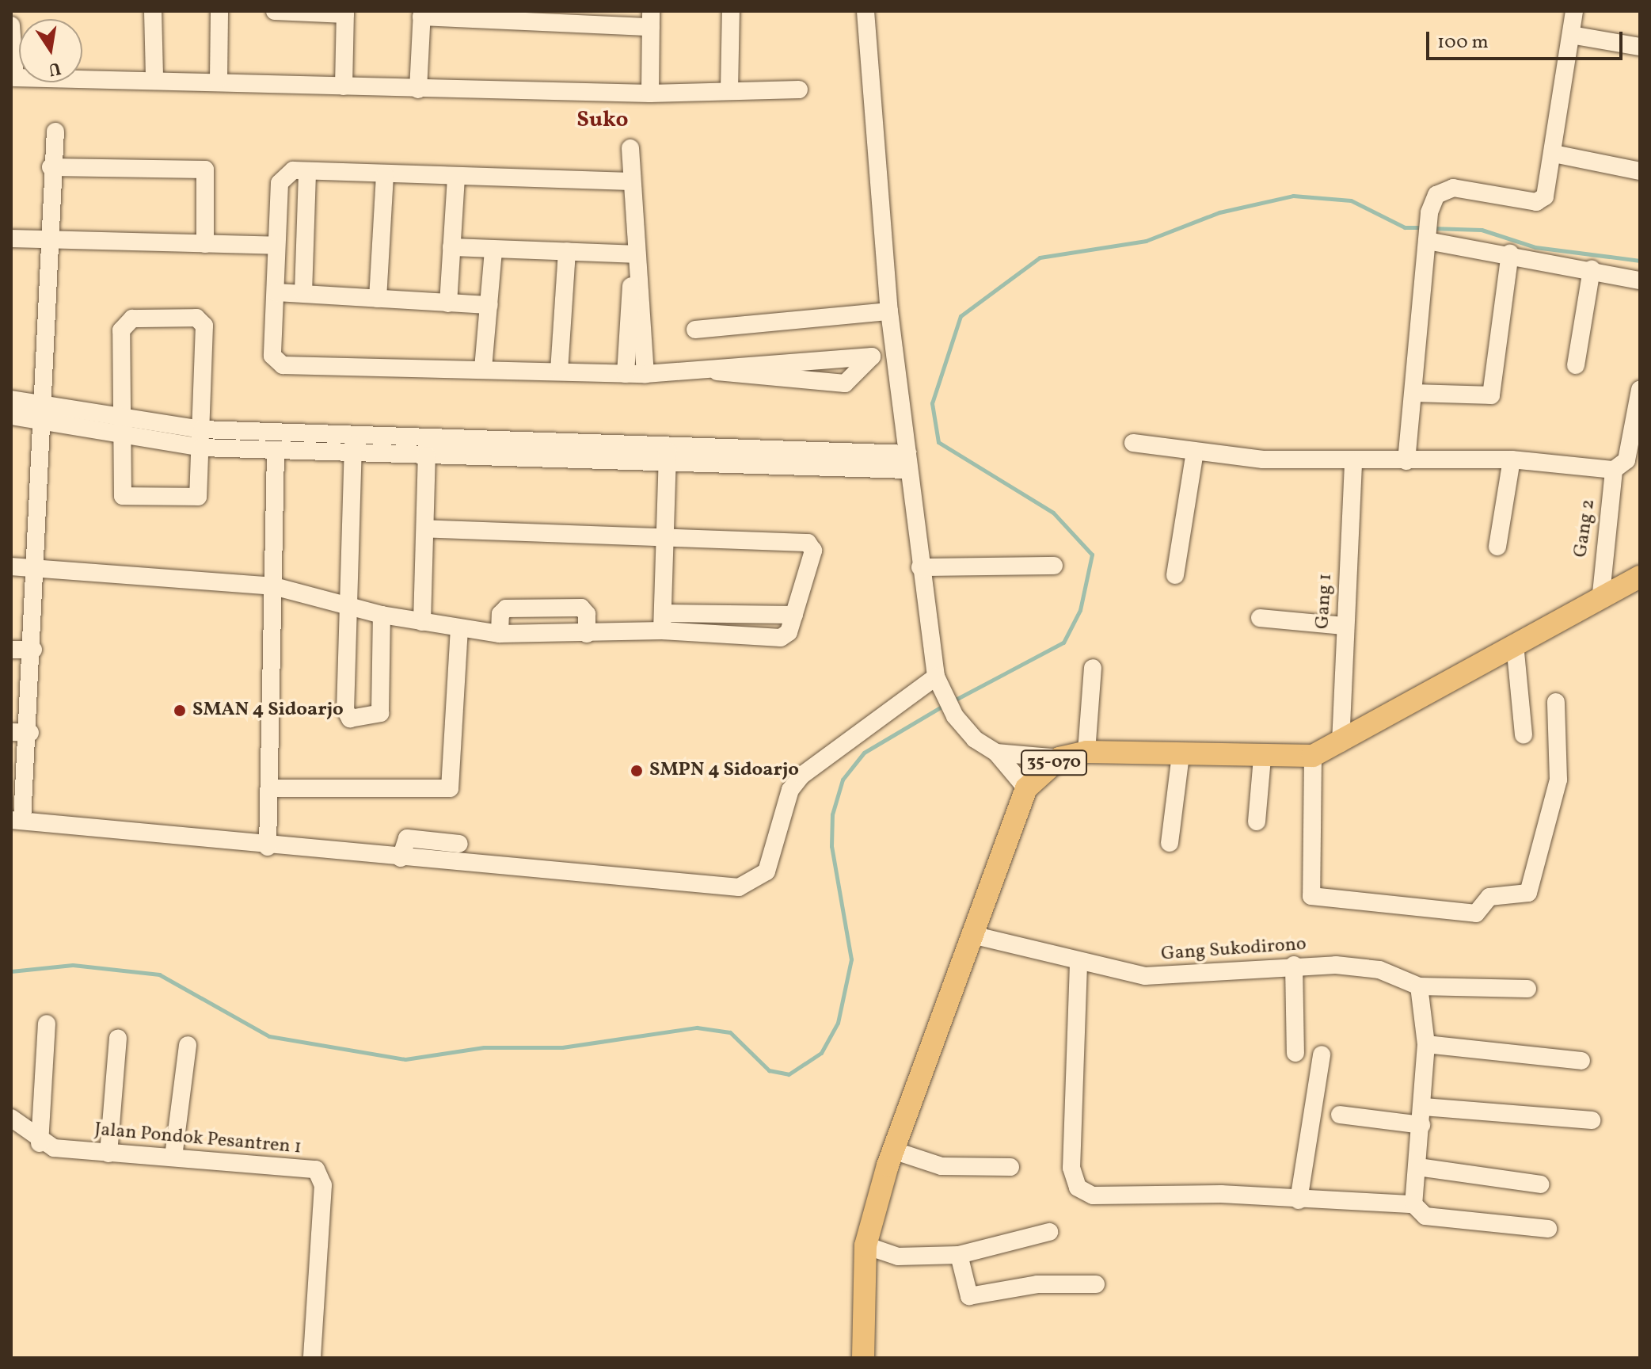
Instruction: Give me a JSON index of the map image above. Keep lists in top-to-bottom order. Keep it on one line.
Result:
{"streets":{"main road":["35-070"],"street":["Gang 2","Gang 1","Gang Sukodirono","Jalan Pondok Pesantren 1"]},"crossings":[["Gang 2","35-070"],["Gang 1","35-070"],["35-070","Gang Sukodirono"]],"districts":["Suko"],"places":["SMAN 4 Sidoarjo","SMPN 4 Sidoarjo"],"scale_bar":"100 m","north":"bottom"}
